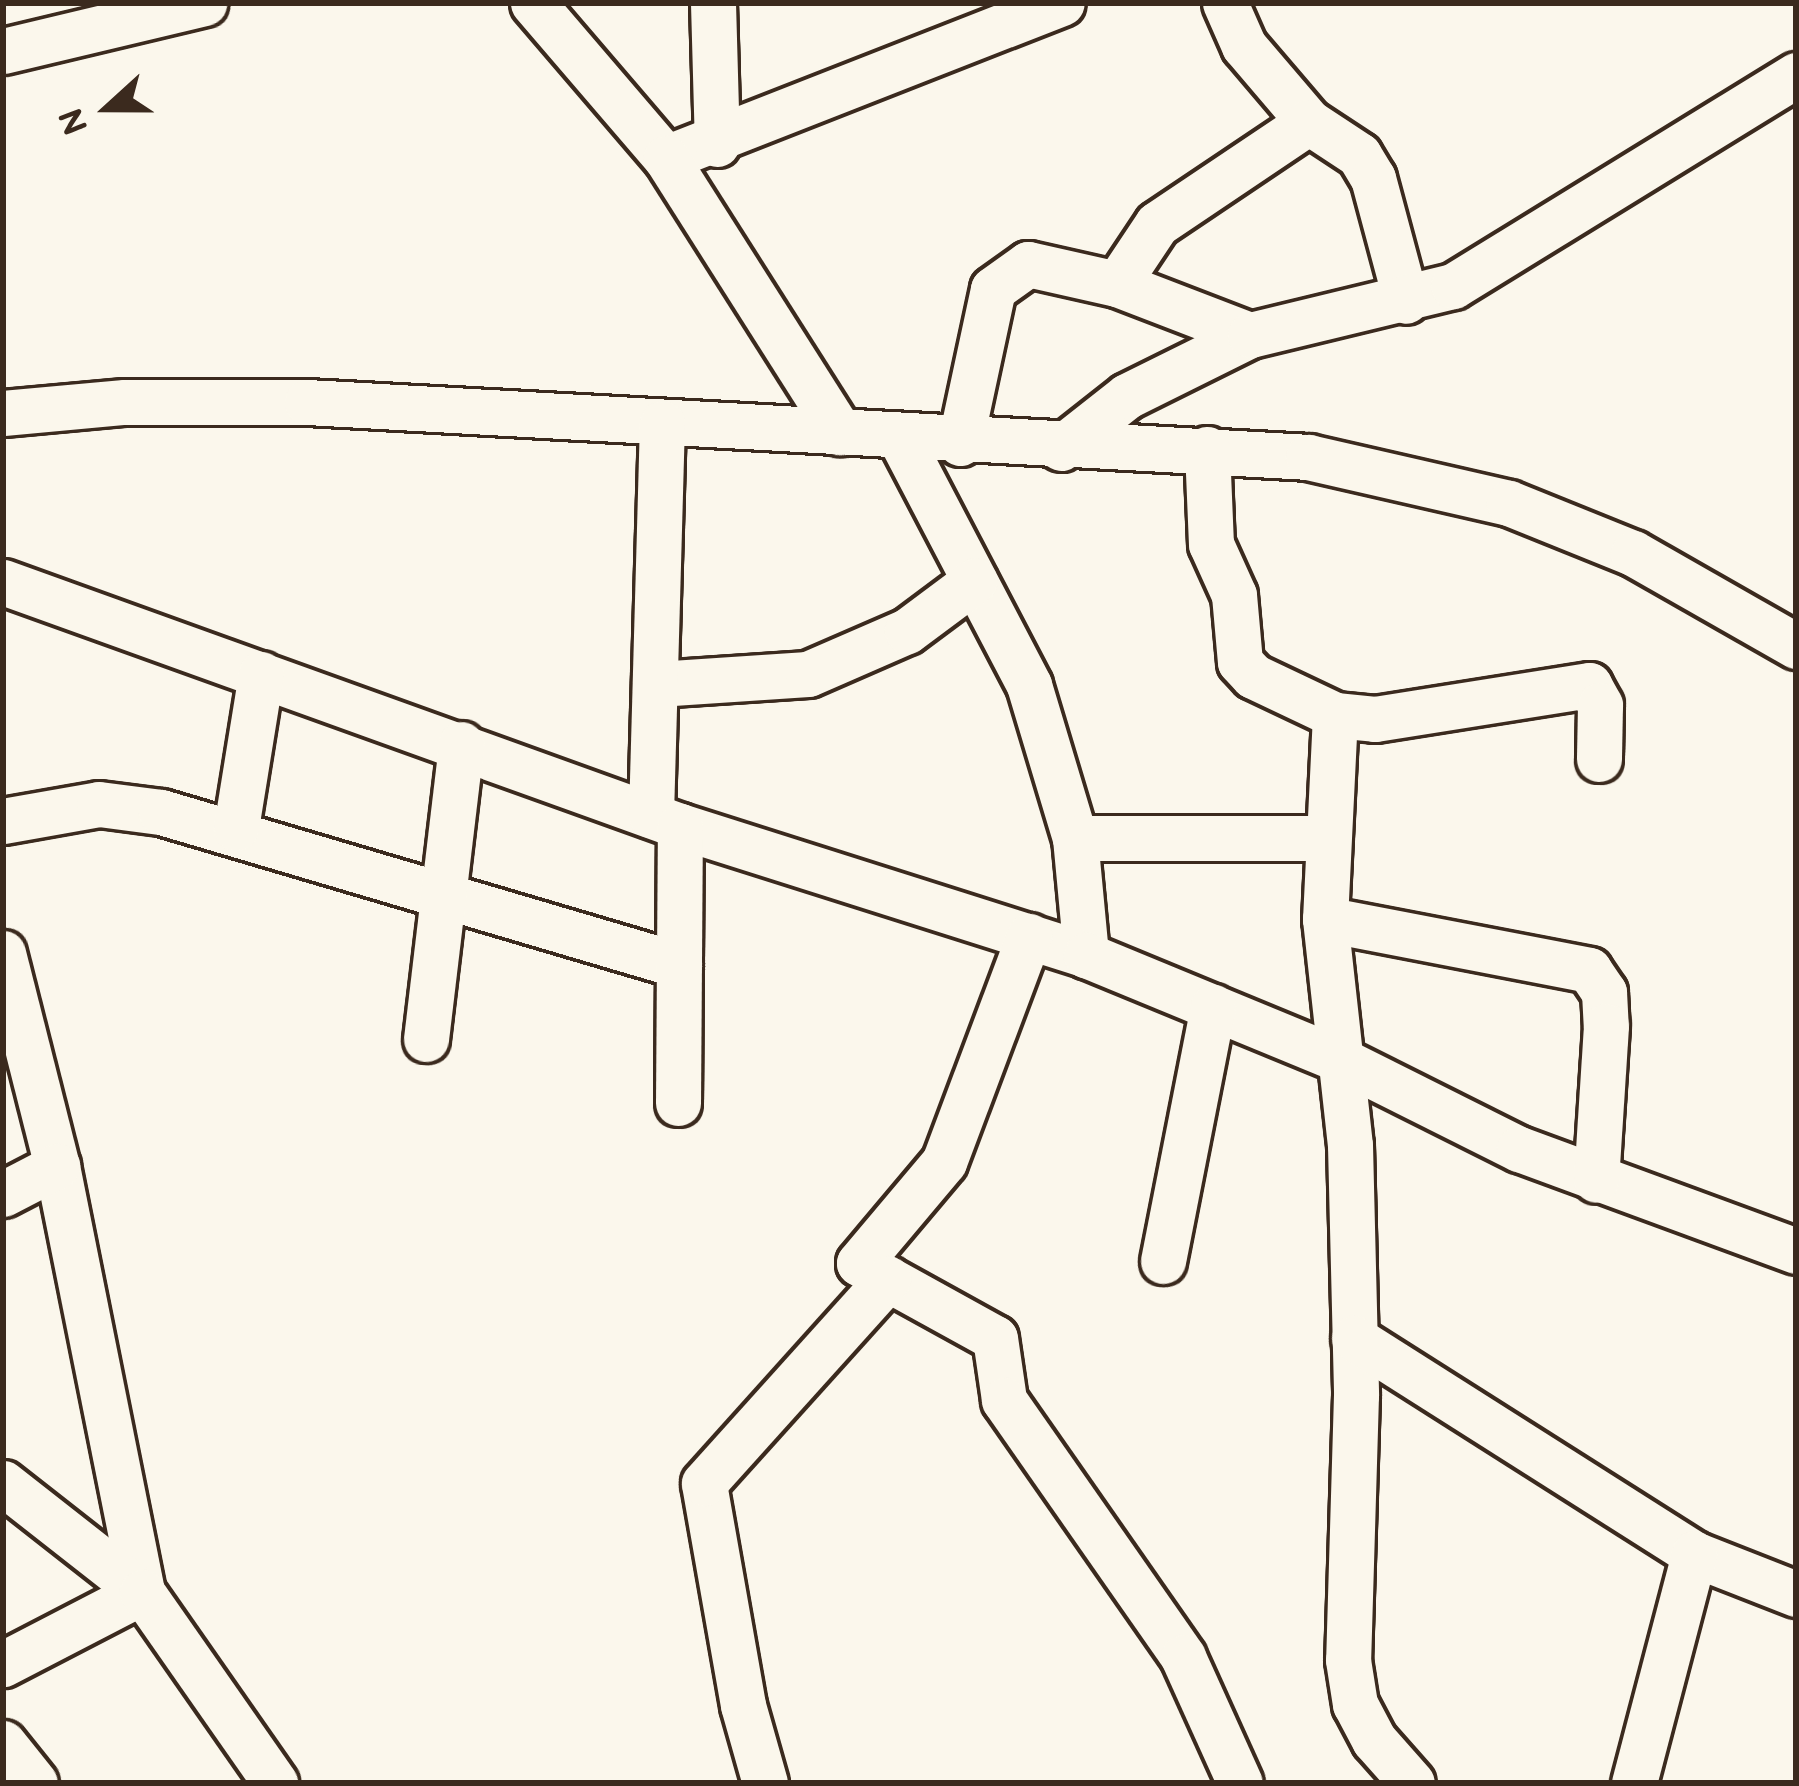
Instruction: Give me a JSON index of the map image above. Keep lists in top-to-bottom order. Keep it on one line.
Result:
{"north":"left"}
